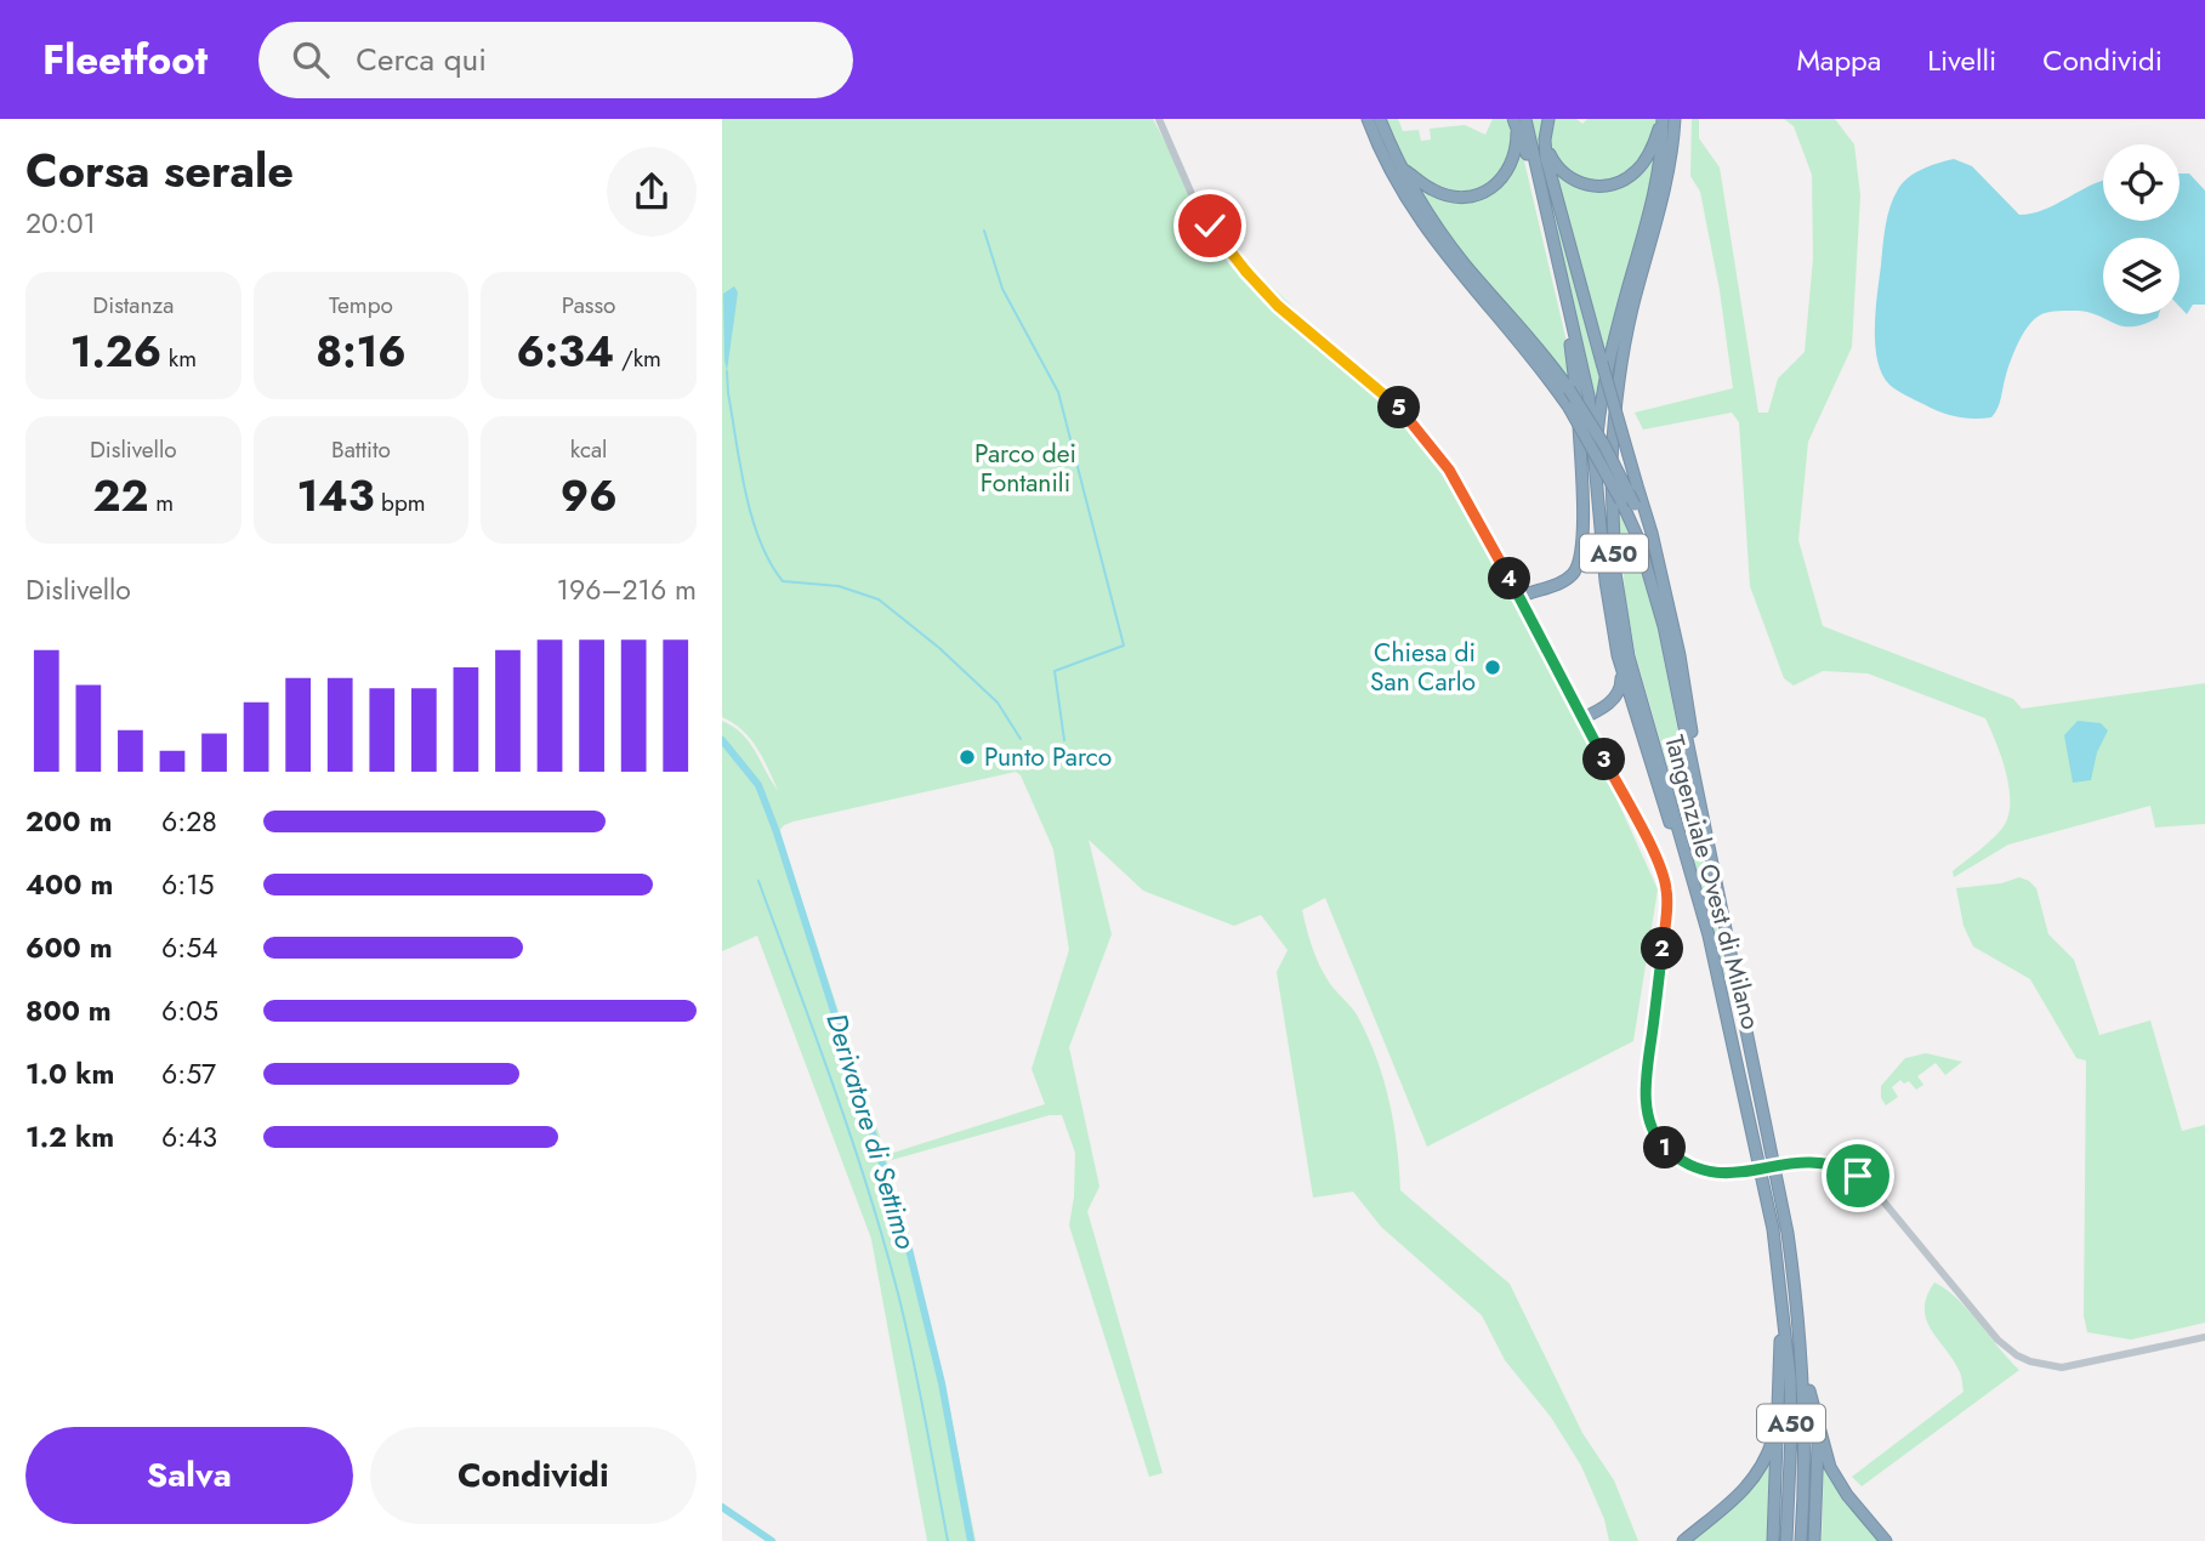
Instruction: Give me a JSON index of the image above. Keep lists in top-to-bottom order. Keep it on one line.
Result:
{"streets":{"highway":["A50","Tangenziale Ovest di Milano"]},"water":["Derivatore di Settimo"],"parks":["Parco dei Fontanili"],"places":["Chiesa di San Carlo","Punto Parco"],"page":{"header":"Fleetfoot","search":"Cerca qui","nav":["Mappa","Livelli","Condividi"],"heading":["Corsa serale","20:01"],"stats":[["Distanza","1.26 km"],["Tempo","8:16"],["Passo","6:34 /km"],["Dislivello","22 m"],["Battito","143 bpm"],["kcal","96"]],"pins":["5","4","3","2","1"],"chart":["Dislivello","196–216 m"],"list":[{"name":"200 m","note":"6:28"},{"name":"400 m","note":"6:15"},{"name":"600 m","note":"6:54"},{"name":"800 m","note":"6:05"},{"name":"1.0 km","note":"6:57"},{"name":"1.2 km","note":"6:43"}],"buttons":["Salva","Condividi"]}}
